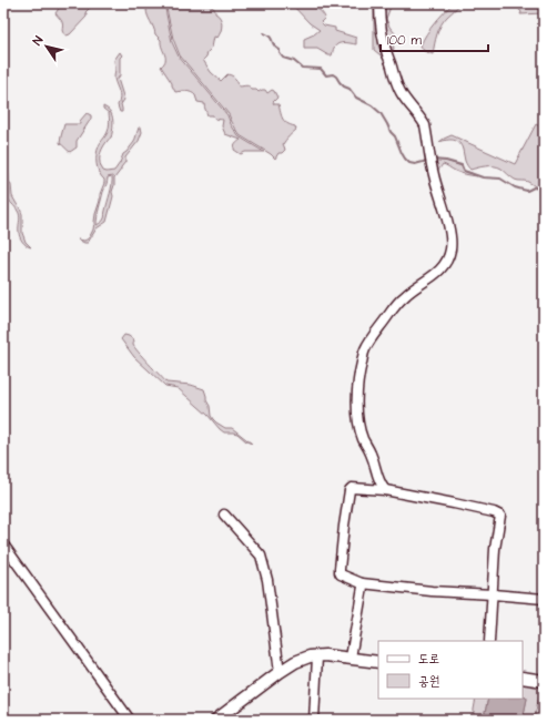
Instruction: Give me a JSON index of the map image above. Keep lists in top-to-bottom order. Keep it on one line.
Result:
{"legend":["도로","공원"],"scale_bar":"100 m","north":"top left"}
